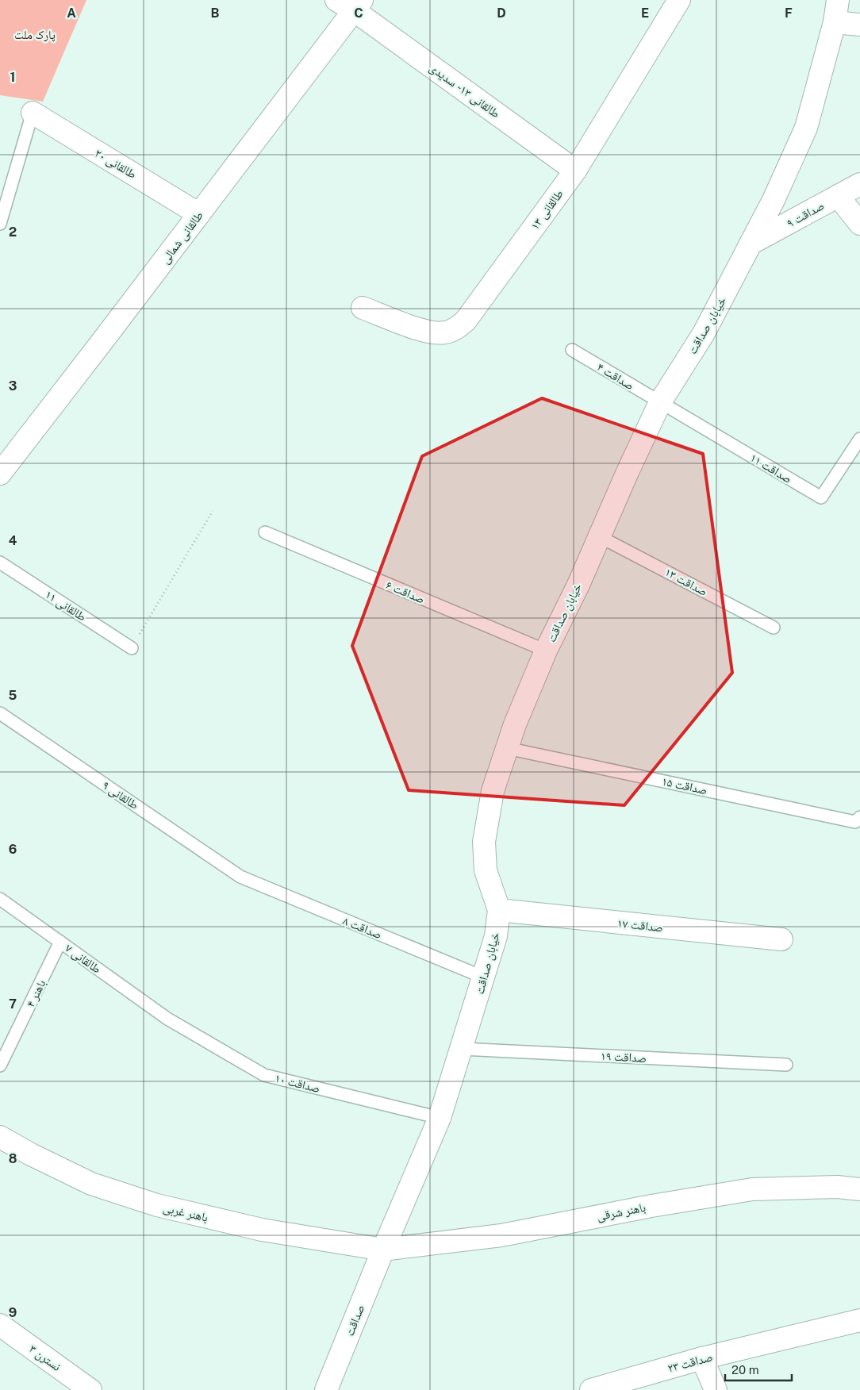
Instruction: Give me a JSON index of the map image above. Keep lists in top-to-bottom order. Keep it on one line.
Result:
{"streets":{"street":["طالقانی ۱۳ - سدیدی","طالقانی ۲۰","طالقانی ۱۳","صداقت ۹","طالقانی شمالی","خیابان صداقت","صداقت ۱۷","باهنر شرقی","باهنر غربی","صداقت","نسترن ۳","صداقت ۲۳"],"lane":["صداقت ۴","صداقت ۱۱","صداقت ۱۳","صداقت ۶","طالقانی ۱۱","صداقت ۱۵","طالقانی ۹","صداقت ۸","طالقانی ۷","باهنر ۴","صداقت ۱۹","صداقت ۱۰"]},"crossings":[["طالقانی ۱۳ - سدیدی","طالقانی ۱۳"],["طالقانی ۱۳ - سدیدی","طالقانی شمالی"],["طالقانی ۲۰","طالقانی شمالی"],["صداقت ۹","خیابان صداقت"],["خیابان صداقت","صداقت ۴"],["خیابان صداقت","صداقت ۱۱"],["خیابان صداقت","صداقت ۱۳"],["خیابان صداقت","صداقت ۶"],["خیابان صداقت","صداقت ۱۵"],["خیابان صداقت","صداقت ۱۷"],["خیابان صداقت","صداقت ۸"],["خیابان صداقت","صداقت ۱۹"],["خیابان صداقت","صداقت ۱۰"],["خیابان صداقت","باهنر شرقی"],["خیابان صداقت","باهنر غربی"],["خیابان صداقت","صداقت"],["صداقت ۴","صداقت ۱۱"],["طالقانی ۹","صداقت ۸"],["طالقانی ۷","باهنر ۴"],["طالقانی ۷","صداقت ۱۰"],["باهنر شرقی","باهنر غربی"],["باهنر شرقی","صداقت"],["باهنر غربی","صداقت"]],"parks":["پارک ملت"],"scale_bar":"20 m","grid":{"columns":["A","B","C","D","E","F"],"rows":["1","2","3","4","5","6","7","8","9"]}}
